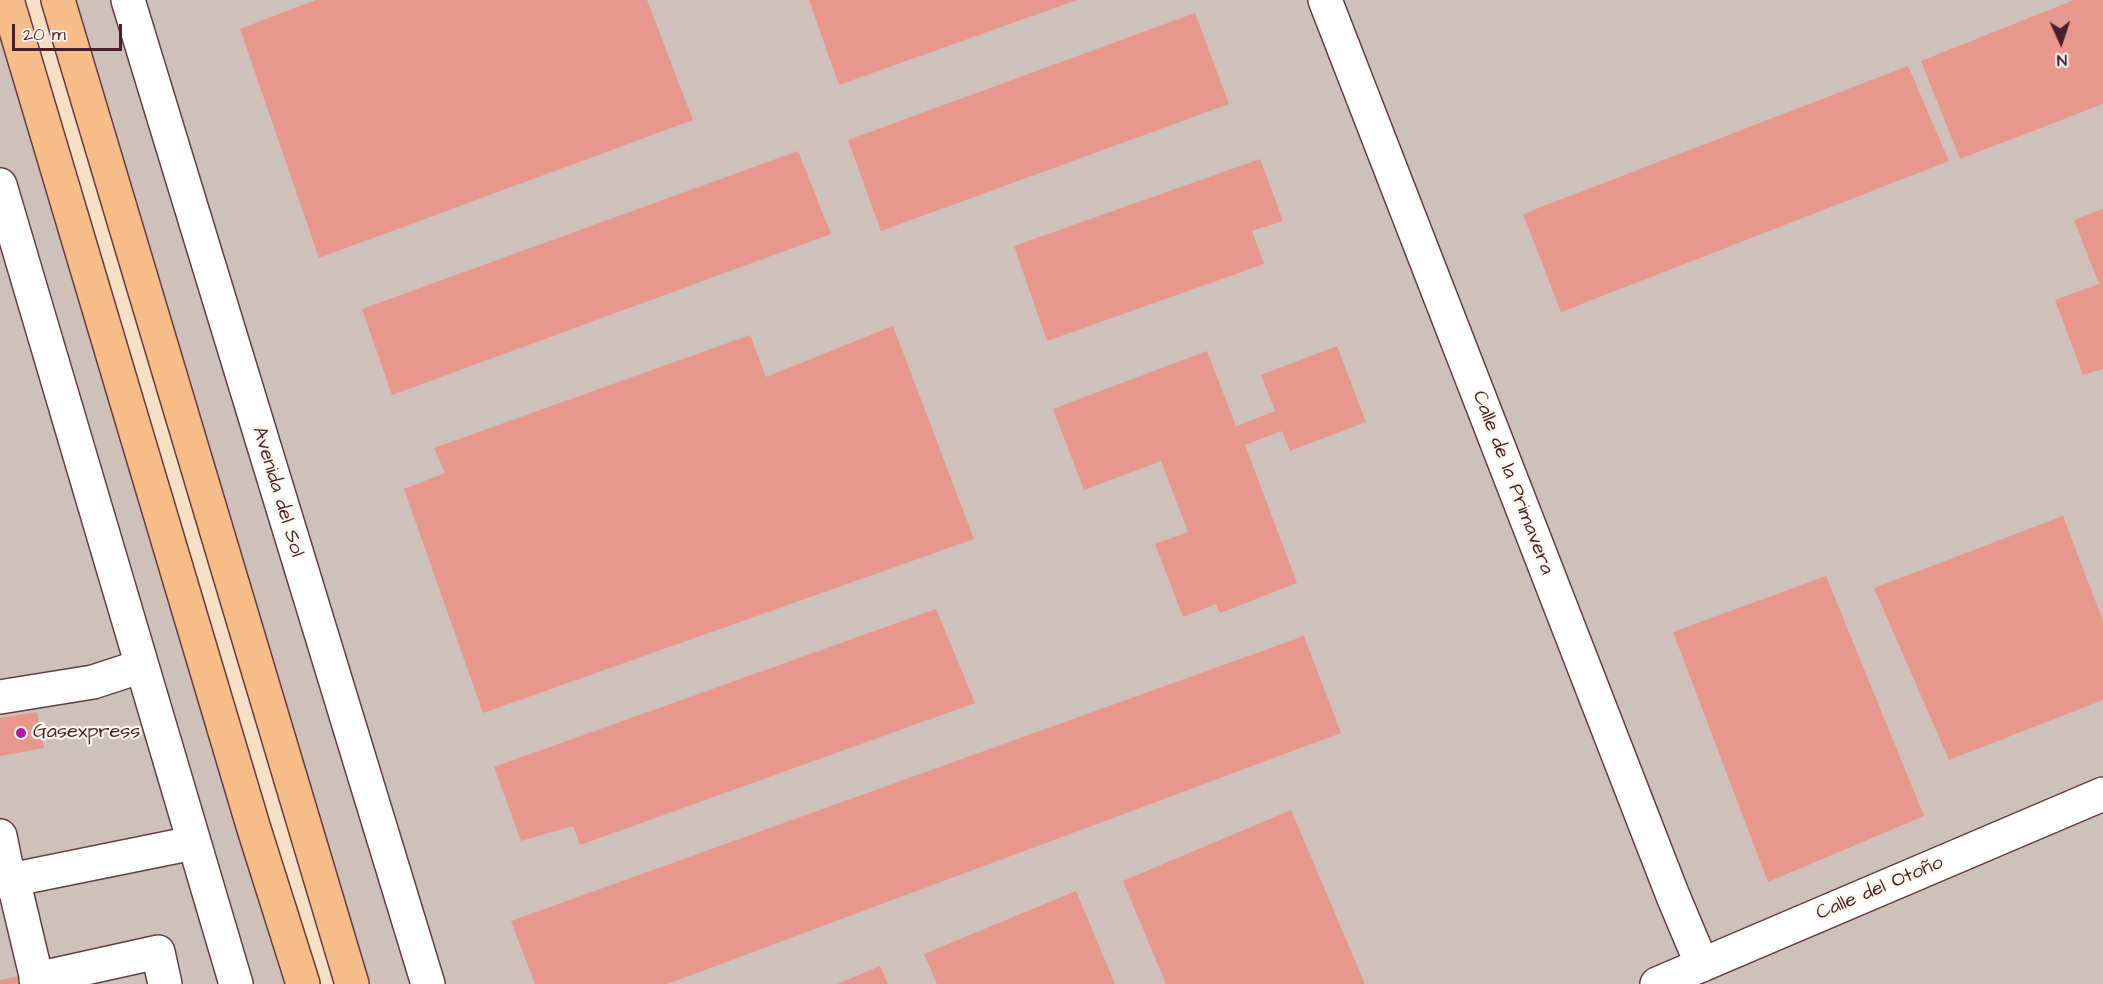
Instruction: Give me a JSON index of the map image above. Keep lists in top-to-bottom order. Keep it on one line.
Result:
{"streets":{"street":["Calle de la Primavera","Avenida del Sol","Calle del Otoño"]},"crossings":[["Calle de la Primavera","Calle del Otoño"]],"places":["Gasexpress"],"scale_bar":"20 m","north":"bottom"}
